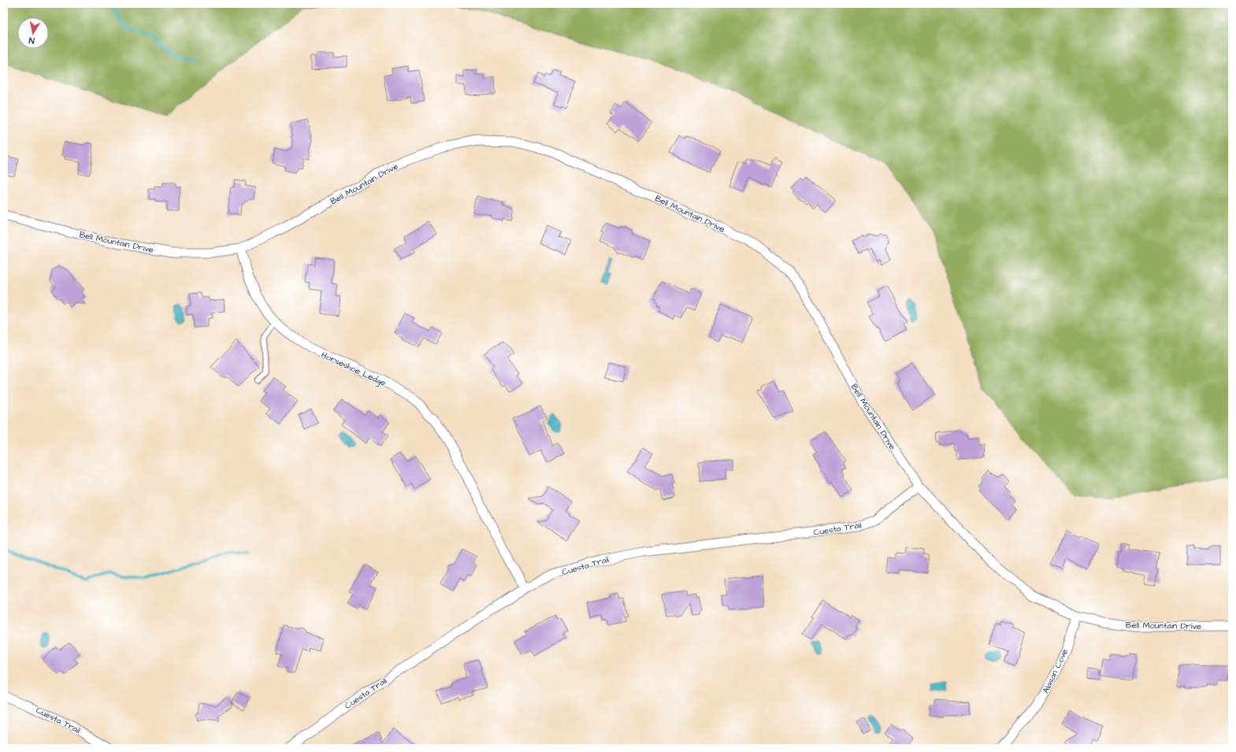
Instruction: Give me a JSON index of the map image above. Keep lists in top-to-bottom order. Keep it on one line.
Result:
{"streets":{"street":["Bell Mountain Drive","Horseshoe Ledge","Cuesta Trail","Alasan Cove"]},"crossings":[["Bell Mountain Drive","Horseshoe Ledge"],["Bell Mountain Drive","Cuesta Trail"],["Bell Mountain Drive","Alasan Cove"],["Horseshoe Ledge","Cuesta Trail"]],"north":"bottom"}
